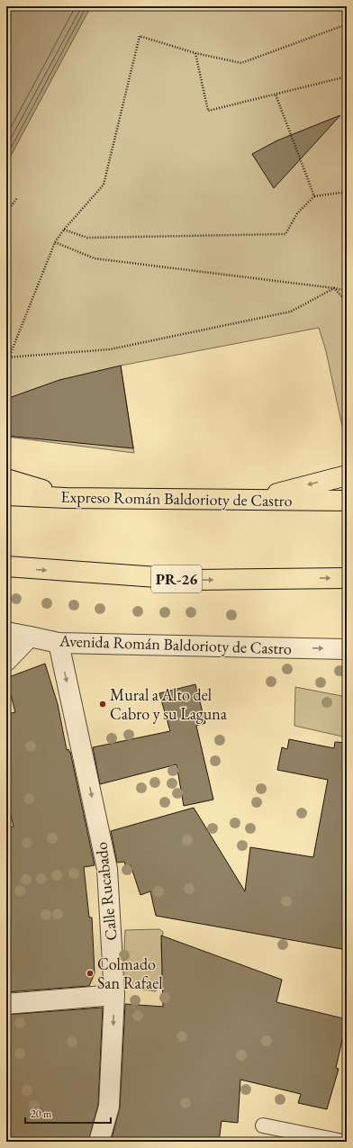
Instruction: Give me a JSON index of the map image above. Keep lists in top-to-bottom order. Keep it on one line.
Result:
{"streets":{"highway":["Expreso Román Baldorioty de Castro","PR-26"],"street":["Avenida Román Baldorioty de Castro","Calle Rucabado"]},"crossings":[["Avenida Román Baldorioty de Castro","Calle Rucabado"]],"one_way":["Avenida Román Baldorioty de Castro","Calle Rucabado"],"places":["Mural a Alto del Cabro y su Laguna","Colmado San Rafael"],"scale_bar":"20 m"}
